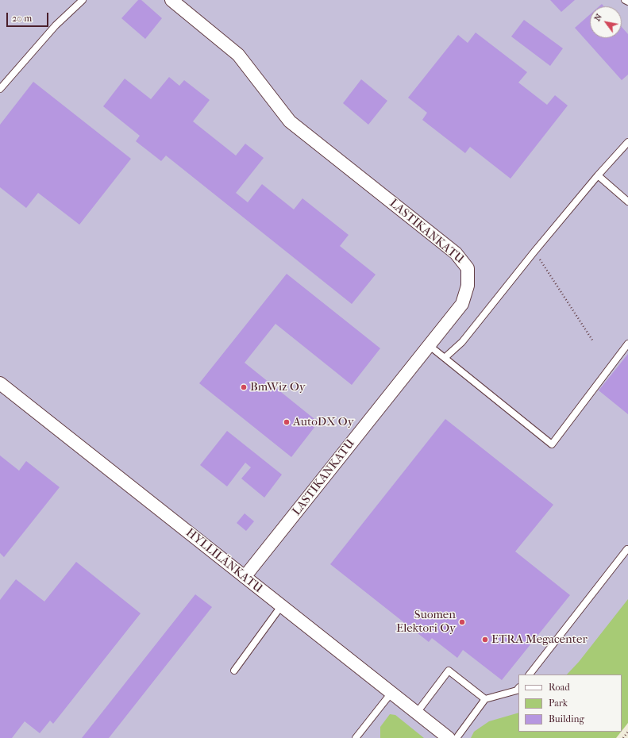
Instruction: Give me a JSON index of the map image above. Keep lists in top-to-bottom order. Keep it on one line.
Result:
{"streets":{"street":["LASTIKANKATU","HYLLILÄNKATU"]},"crossings":[["LASTIKANKATU","HYLLILÄNKATU"]],"places":["BmWiz Oy","AutoDX Oy","Suomen Elektori Oy","ETRA Megacenter"],"legend":["Road","Park","Building"],"scale_bar":"20 m","north":"top left"}
